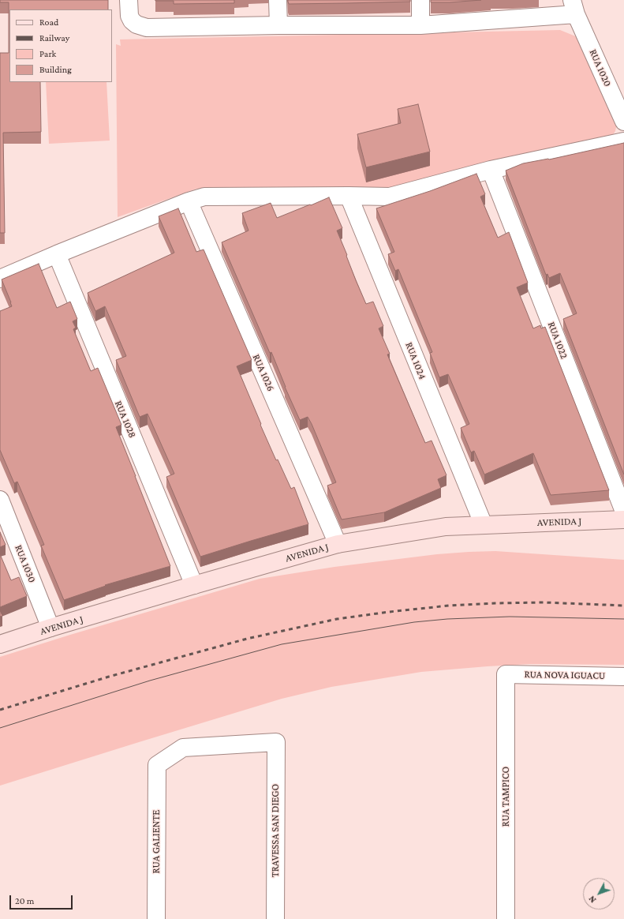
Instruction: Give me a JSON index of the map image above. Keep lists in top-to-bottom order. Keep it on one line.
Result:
{"streets":{"street":["RUA 1020","RUA 1022","RUA 1024","RUA 1026","RUA 1028","AVENIDA J","RUA 1030","RUA NOVA IGUACU","RUA TAMPICO","TRAVESSA SAN DIEGO","RUA GALIENTE"]},"crossings":[["RUA 1024","AVENIDA J"],["RUA 1026","AVENIDA J"],["RUA 1028","AVENIDA J"],["AVENIDA J","RUA 1030"],["RUA NOVA IGUACU","RUA TAMPICO"],["TRAVESSA SAN DIEGO","RUA GALIENTE"]],"legend":["Road","Railway","Park","Building"],"scale_bar":"20 m","north":"bottom left"}
